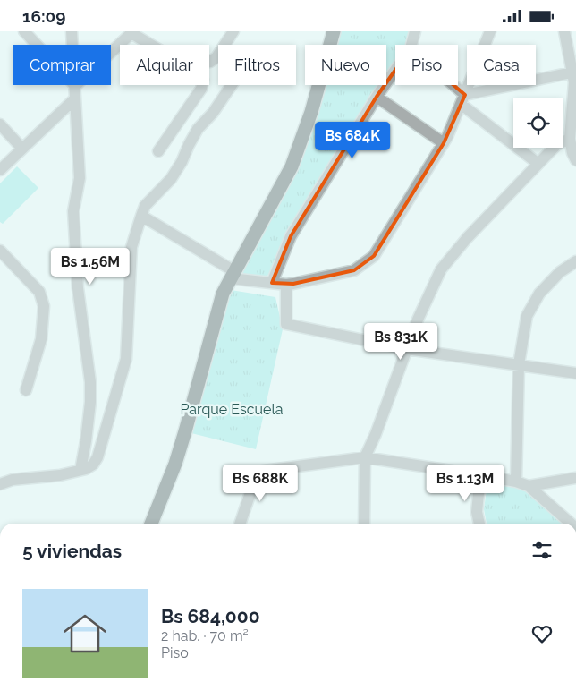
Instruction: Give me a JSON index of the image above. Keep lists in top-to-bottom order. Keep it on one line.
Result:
{"parks":["Parque Escuela"],"page":{"status":"16:09","chip":["Comprar","Alquilar","Filtros","Nuevo","Piso","Casa"],"price":["Bs 684K","Bs 1.56M","Bs 831K","Bs 688K","Bs 1.13M"],"heading":"5 viviendas","list":[{"name":"Bs 684,000","note":"2 hab. · 70 m² · Piso"}]}}
